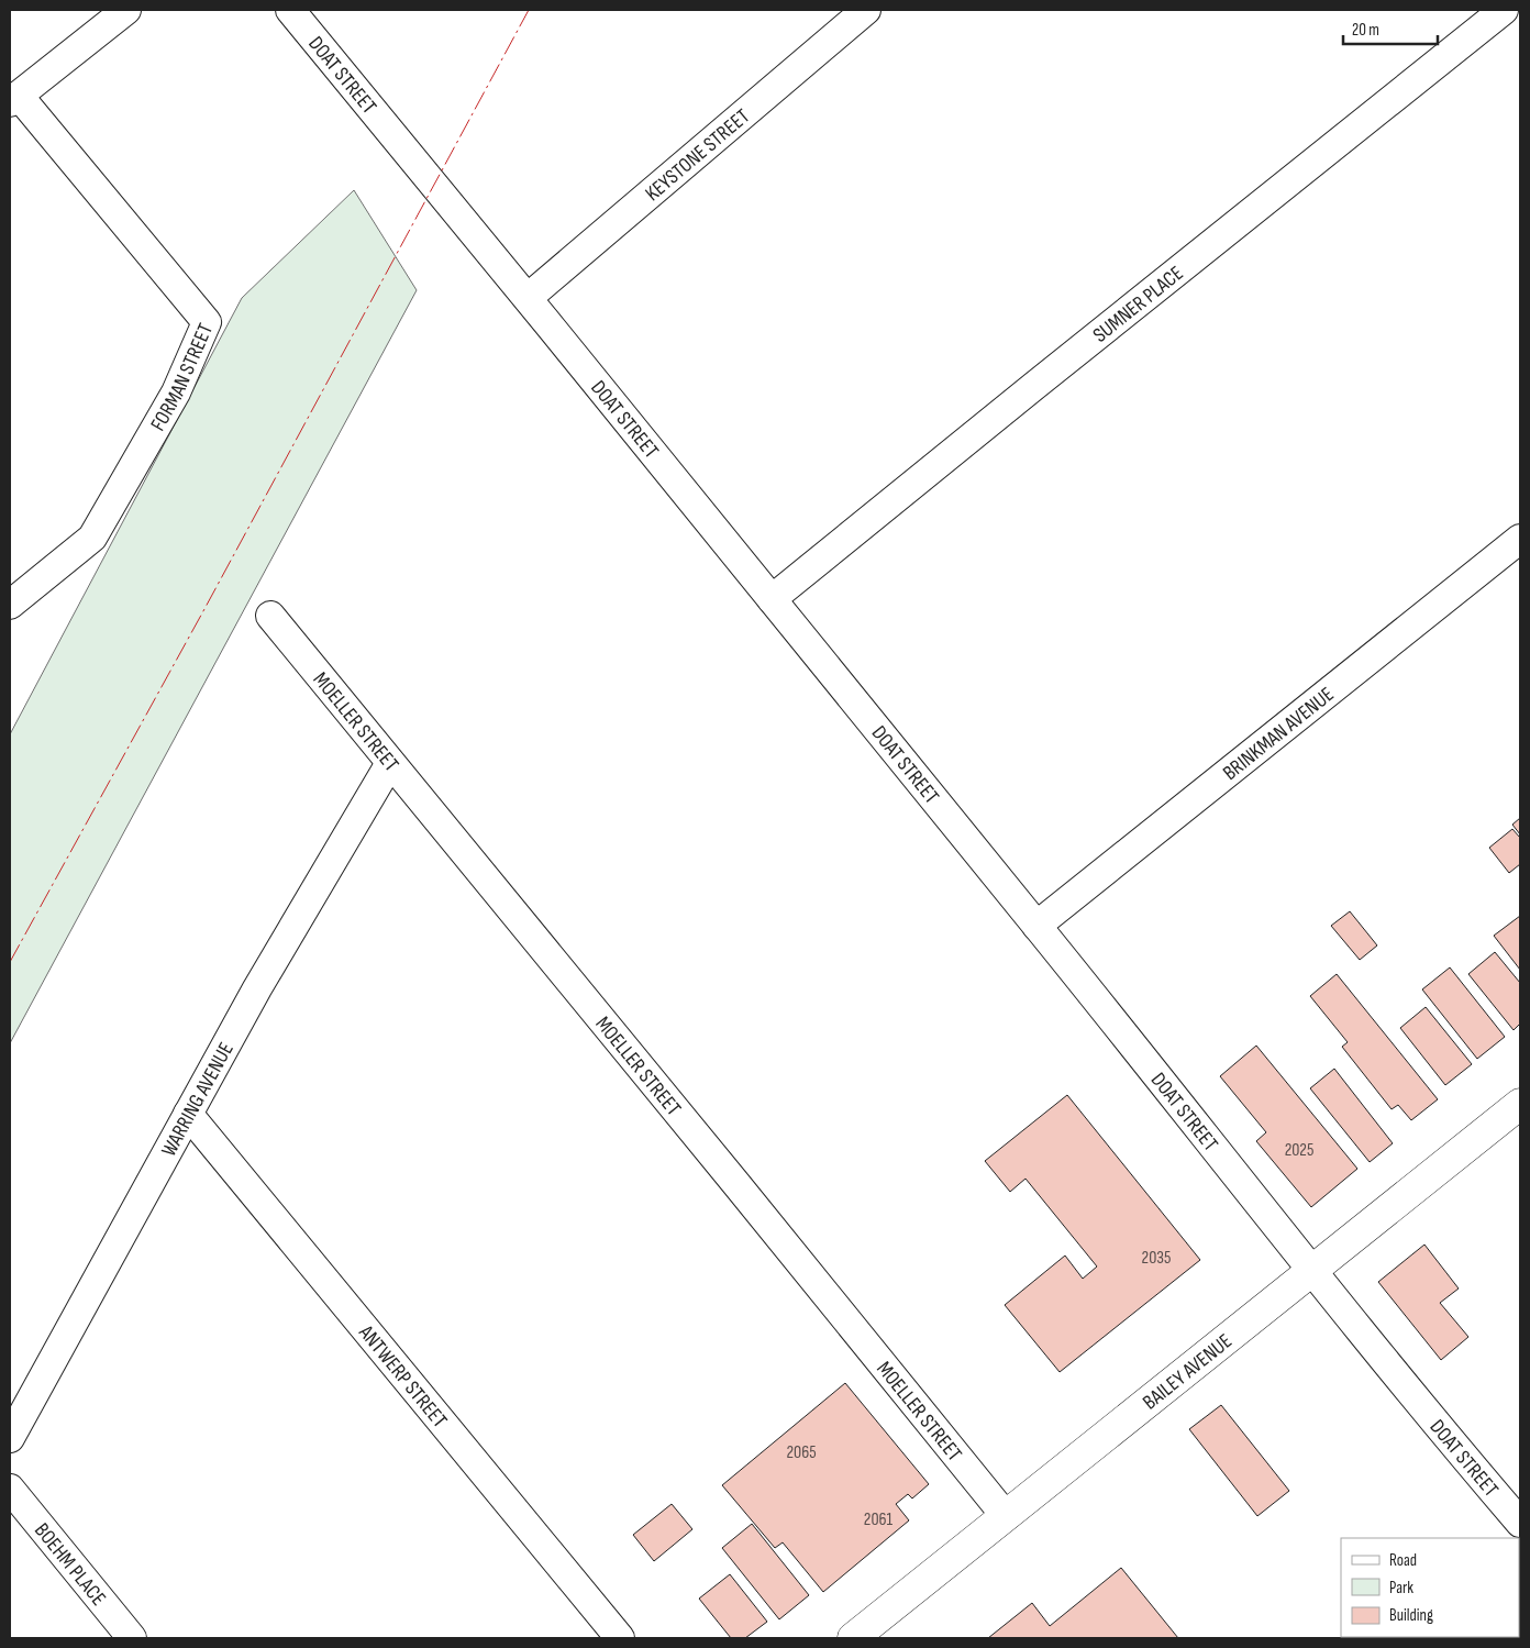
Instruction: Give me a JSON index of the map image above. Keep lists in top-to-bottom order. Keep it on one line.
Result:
{"streets":{"main road":["BAILEY AVENUE"],"street":["DOAT STREET","KEYSTONE STREET","SUMNER PLACE","FORMAN STREET","MOELLER STREET","BRINKMAN AVENUE","WARRING AVENUE","ANTWERP STREET","BOEHM PLACE"]},"crossings":[["DOAT STREET","KEYSTONE STREET"],["DOAT STREET","SUMNER PLACE"],["DOAT STREET","BRINKMAN AVENUE"],["DOAT STREET","BAILEY AVENUE"],["MOELLER STREET","WARRING AVENUE"],["MOELLER STREET","BAILEY AVENUE"],["WARRING AVENUE","ANTWERP STREET"]],"house_numbers":["2025","2035","2065","2061"],"legend":["Road","Park","Building"],"scale_bar":"20 m"}
